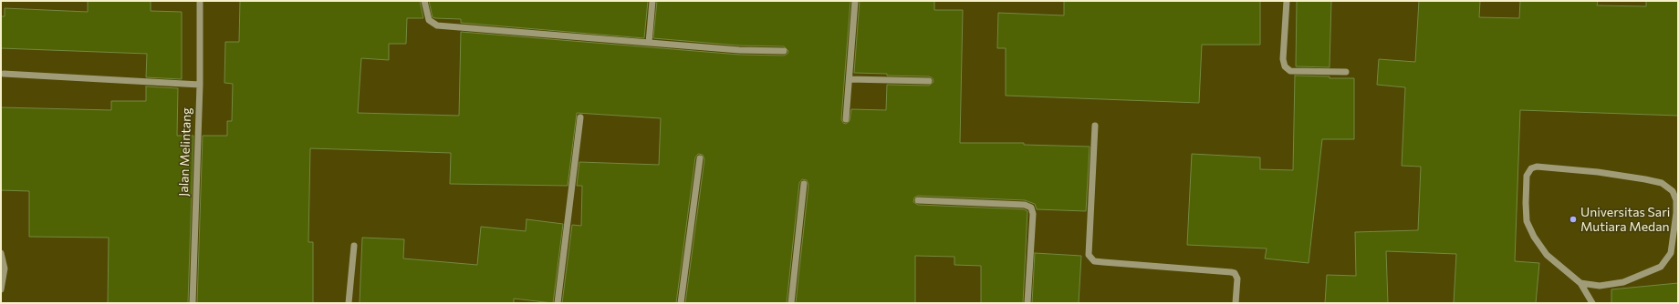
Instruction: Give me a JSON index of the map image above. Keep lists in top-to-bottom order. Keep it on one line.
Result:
{"streets":{"street":["Jalan Melintang"]},"places":["Universitas Sari Mutiara Medan"]}
